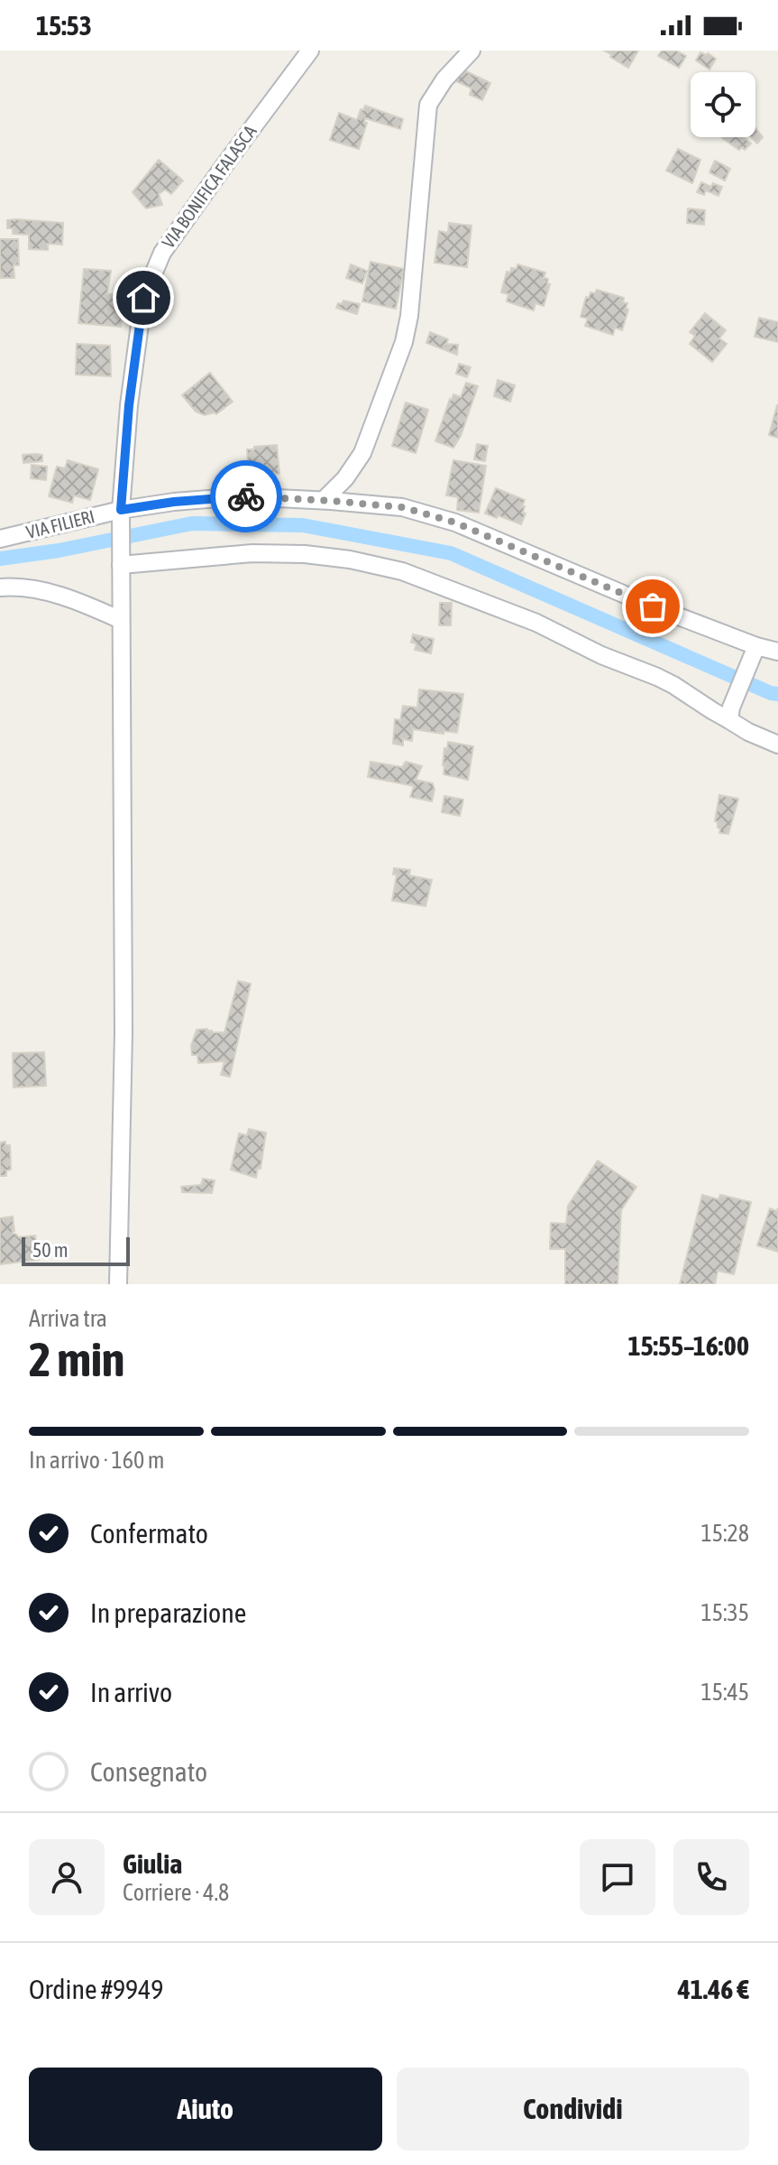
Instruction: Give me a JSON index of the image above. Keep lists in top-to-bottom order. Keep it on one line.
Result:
{"streets":{"street":["VIA BONIFICA FALASCA","VIA FILIERI"]},"crossings":[["VIA BONIFICA FALASCA","VIA FILIERI"]],"scale_bar":"50 m","page":{"status":"15:53","scale":"50 m","heading":["2 min","Arriva tra","15:55–16:00"],"panel":["Giulia","Corriere · 4.8","Ordine #9949","41.46 €"],"bar":"In arrivo · 160 m","list":[["Confermato","15:28"],["In preparazione","15:35"],["In arrivo","15:45"],"Consegnato"],"buttons":["Aiuto","Condividi"]}}
